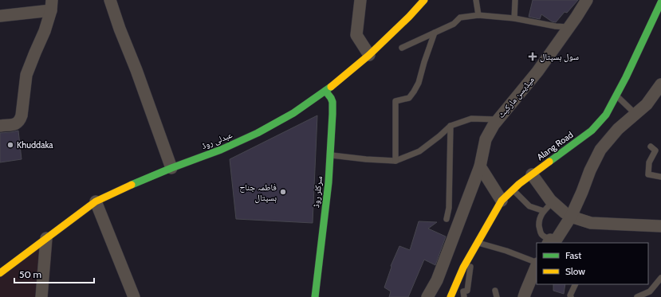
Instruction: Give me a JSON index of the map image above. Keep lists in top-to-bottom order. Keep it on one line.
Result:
{"streets":{"main road":["عبدلی روڈ","Alang Road","سرکلر روڈ"],"street":["میڈیسن مارکیٹ"]},"crossings":[["عبدلی روڈ","سرکلر روڈ"]],"places":{"health":["سول ہسپتال"],"other":["Khuddaka","فاطمہ جناح ہسپتال"]},"legend":["Fast","Slow"],"scale_bar":"50 m"}
